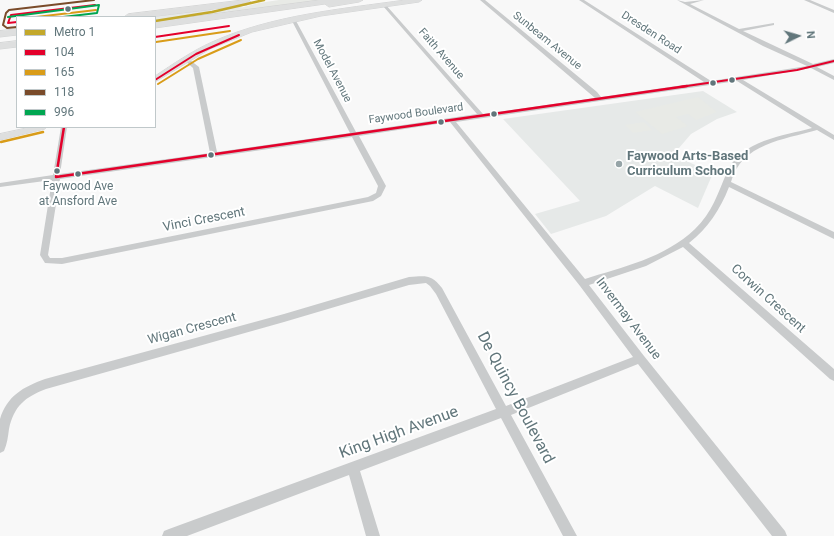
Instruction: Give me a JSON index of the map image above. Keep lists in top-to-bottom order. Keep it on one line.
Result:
{"streets":{"street":["Dresden Road","Sunbeam Avenue","Faith Avenue","Model Avenue","Faywood Boulevard","Vinci Crescent","Corwin Crescent","Invermay Avenue","Wigan Crescent","De Quincy Boulevard","King High Avenue"]},"crossings":[["Dresden Road","Faywood Boulevard"],["Sunbeam Avenue","Faywood Boulevard"],["Faith Avenue","Faywood Boulevard"],["Model Avenue","Faywood Boulevard"],["Model Avenue","Vinci Crescent"],["Faywood Boulevard","Vinci Crescent"],["Faywood Boulevard","Invermay Avenue"],["Invermay Avenue","King High Avenue"],["Wigan Crescent","De Quincy Boulevard"],["De Quincy Boulevard","King High Avenue"]],"places":["Faywood Arts-Based Curriculum School","Faywood Ave at Ansford Ave"],"lines":["metro line 1","transit line 118","transit line 104","transit line 996","transit line 165"],"legend":["Metro 1","104","165","118","996"],"north":"right"}
